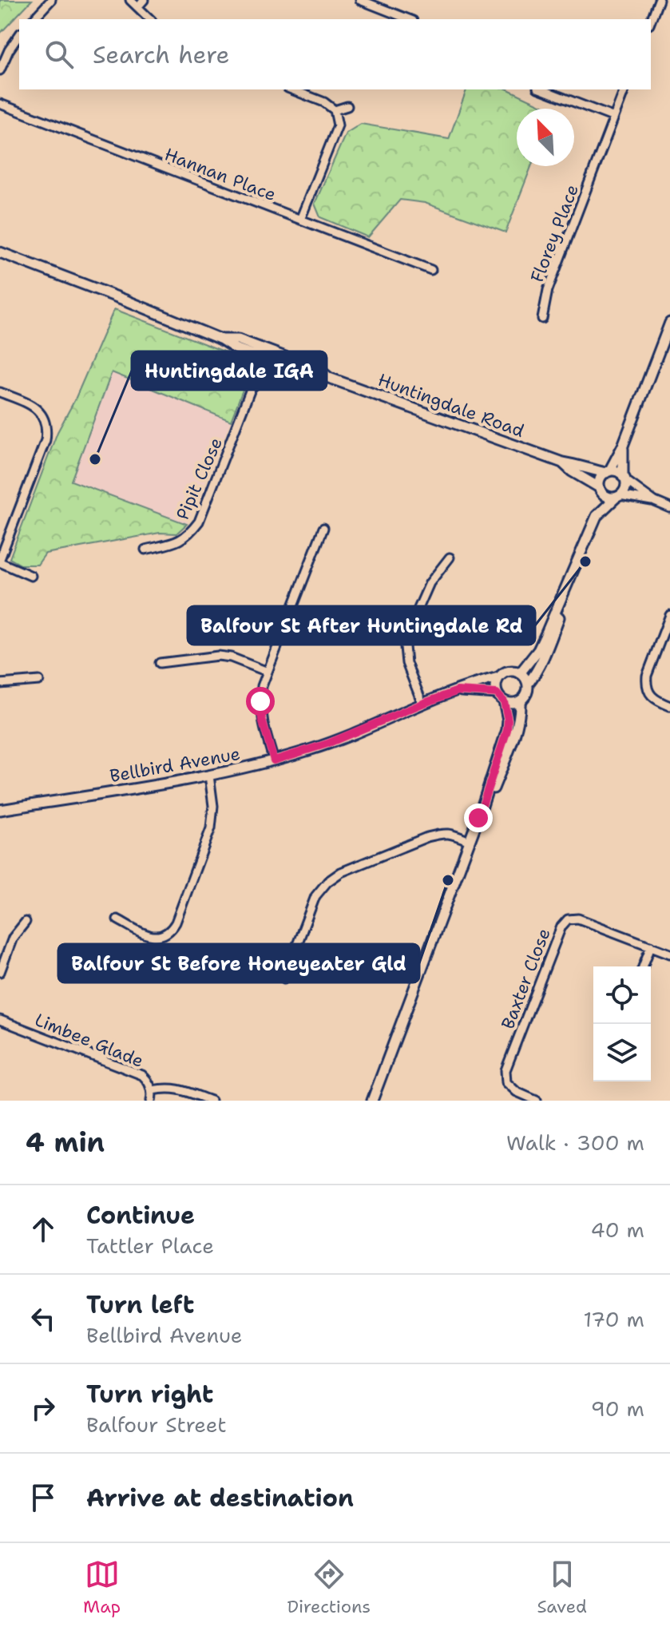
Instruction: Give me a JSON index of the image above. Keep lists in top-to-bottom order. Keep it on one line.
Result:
{"streets":{"street":["Hannan Place","Florey Place","Huntingdale Road","Pipit Close","Bellbird Avenue","Baxter Close","Limbee Glade"]},"crossings":[["Huntingdale Road","Pipit Close"]],"places":["Huntingdale IGA","Balfour St After Huntingdale Rd","Balfour St Before Honeyeater Gld"],"north":"top left","page":{"search":"Search here","heading":["4 min","Walk · 300 m"],"list":[["Continue","Tattler Place","40 m"],["Turn left","Bellbird Avenue","170 m"],["Turn right","Balfour Street","90 m"],"Arrive at destination"],"nav":["Map","Directions","Saved"]}}
